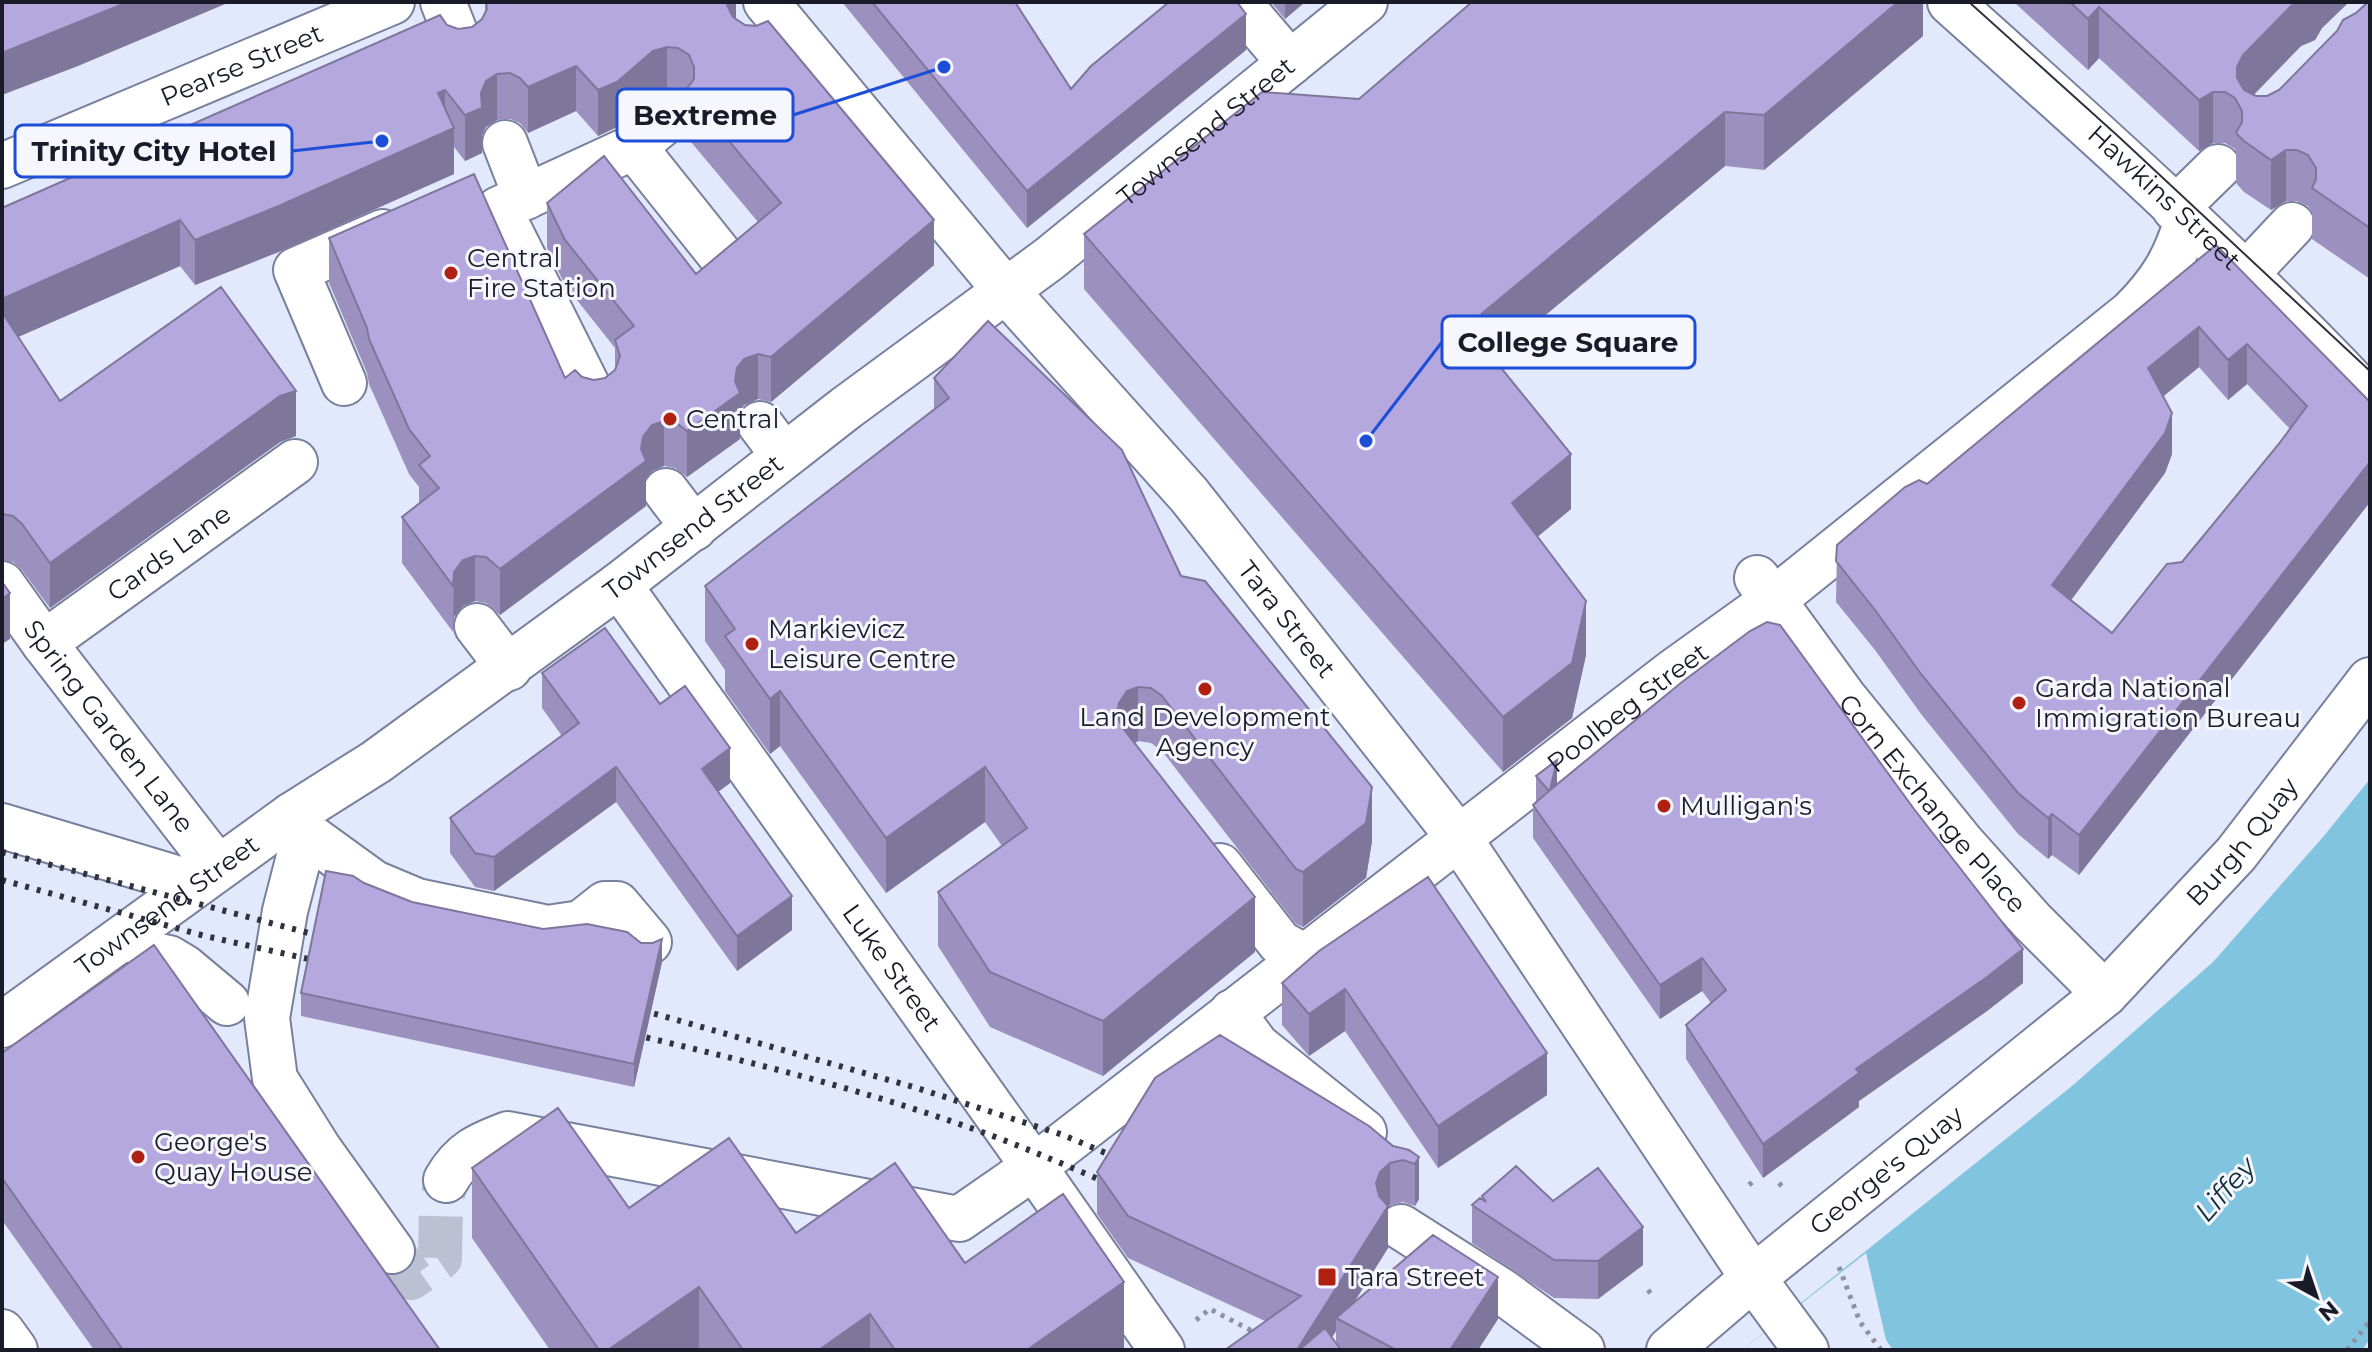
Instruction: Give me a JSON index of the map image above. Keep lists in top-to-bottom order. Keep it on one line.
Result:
{"streets":{"street":["Pearse Street","Townsend Street","Hawkins Street","Cards Lane","Tara Street","Poolbeg Street","Spring Garden Lane","Corn Exchange Place","Burgh Quay","Luke Street","George's Quay"]},"crossings":[["Townsend Street","Tara Street"],["Townsend Street","Spring Garden Lane"],["Townsend Street","Luke Street"],["Hawkins Street","Poolbeg Street"],["Cards Lane","Spring Garden Lane"],["Tara Street","Poolbeg Street"],["Tara Street","George's Quay"],["Poolbeg Street","Corn Exchange Place"],["Poolbeg Street","Luke Street"],["Corn Exchange Place","Burgh Quay"],["Corn Exchange Place","George's Quay"],["Burgh Quay","George's Quay"]],"water":["Liffey"],"places":{"other":["Bextreme","Trinity City Hotel","Central Fire Station","Central","College Square","Markievicz Leisure Centre","Land Development Agency","Garda National Immigration Bureau","Mulligan's","George's Quay House"],"transit":["Tara Street"]},"north":"bottom right"}
